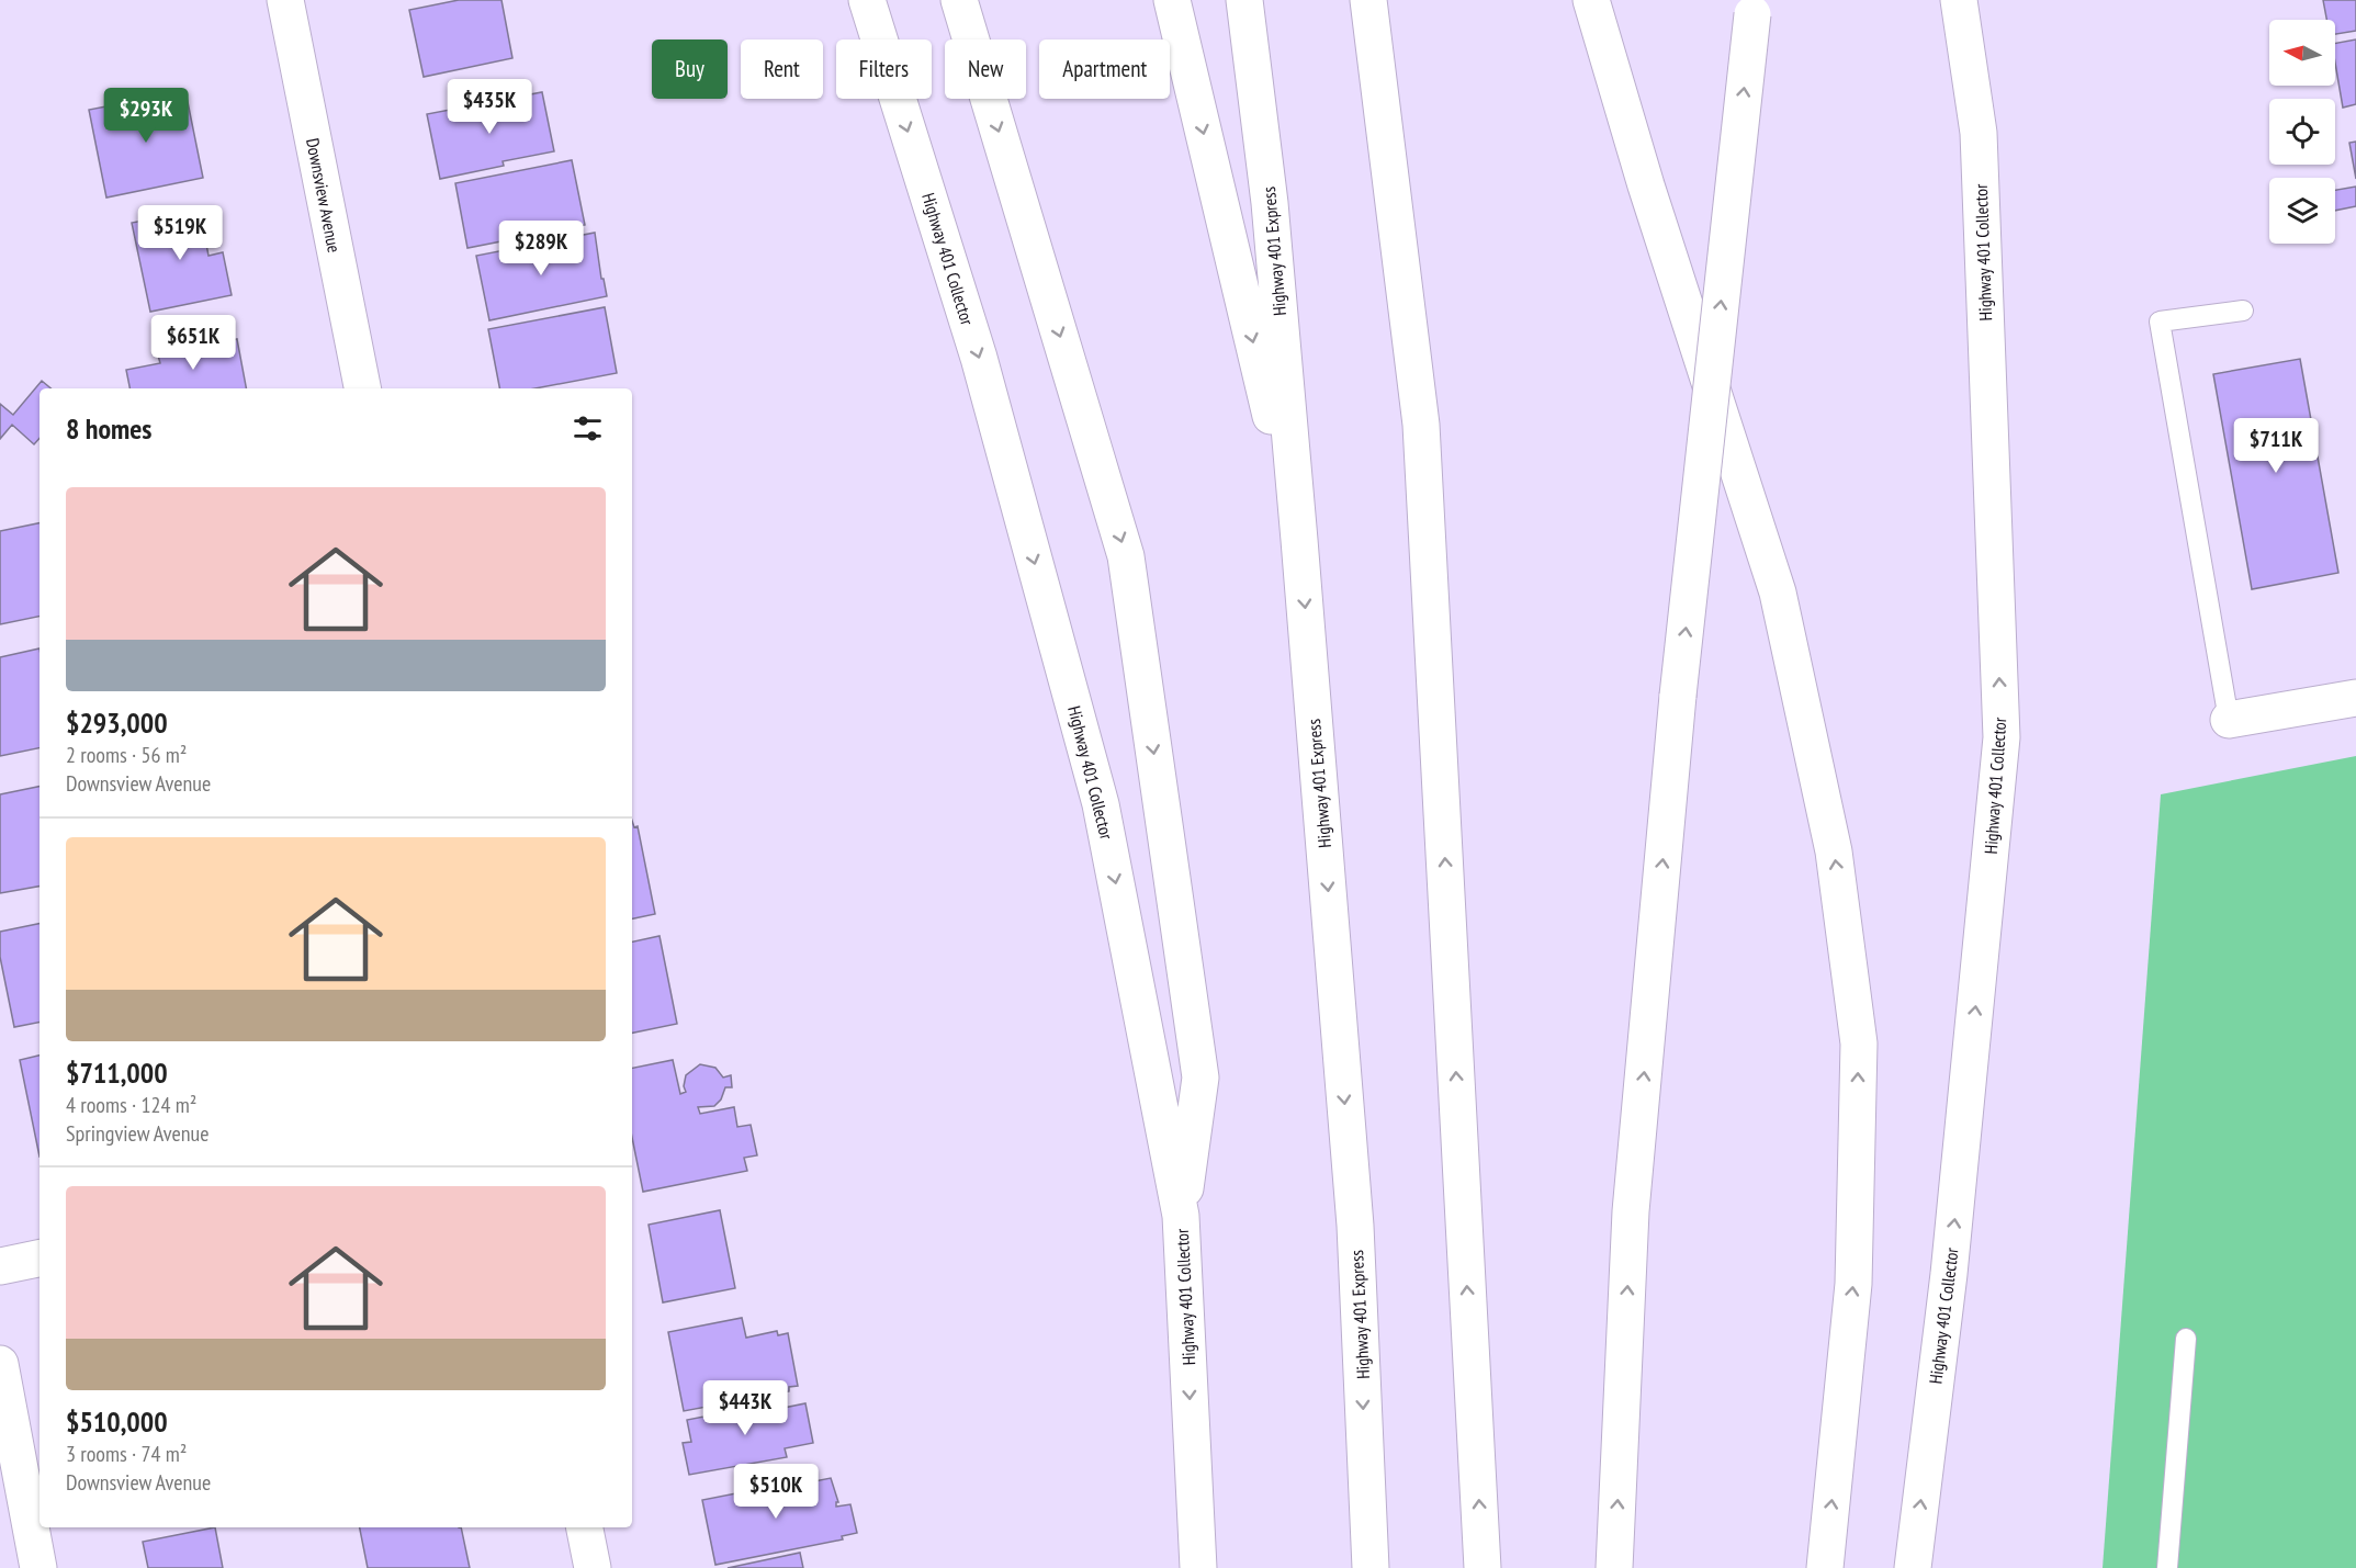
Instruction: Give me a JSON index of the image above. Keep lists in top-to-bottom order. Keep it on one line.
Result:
{"streets":{"main road":["Downsview Avenue","Highway 401 Express","Highway 401 Collector"]},"north":"left","page":{"chip":["Buy","Rent","Filters","New","Apartment"],"price":["$435K","$293K","$519K","$289K","$651K","$711K","$443K","$510K"],"heading":"8 homes","list":[{"name":"$293,000","note":"2 rooms · 56 m² · Downsview Avenue"},{"name":"$711,000","note":"4 rooms · 124 m² · Springview Avenue"},{"name":"$510,000","note":"3 rooms · 74 m² · Downsview Avenue"}]}}
